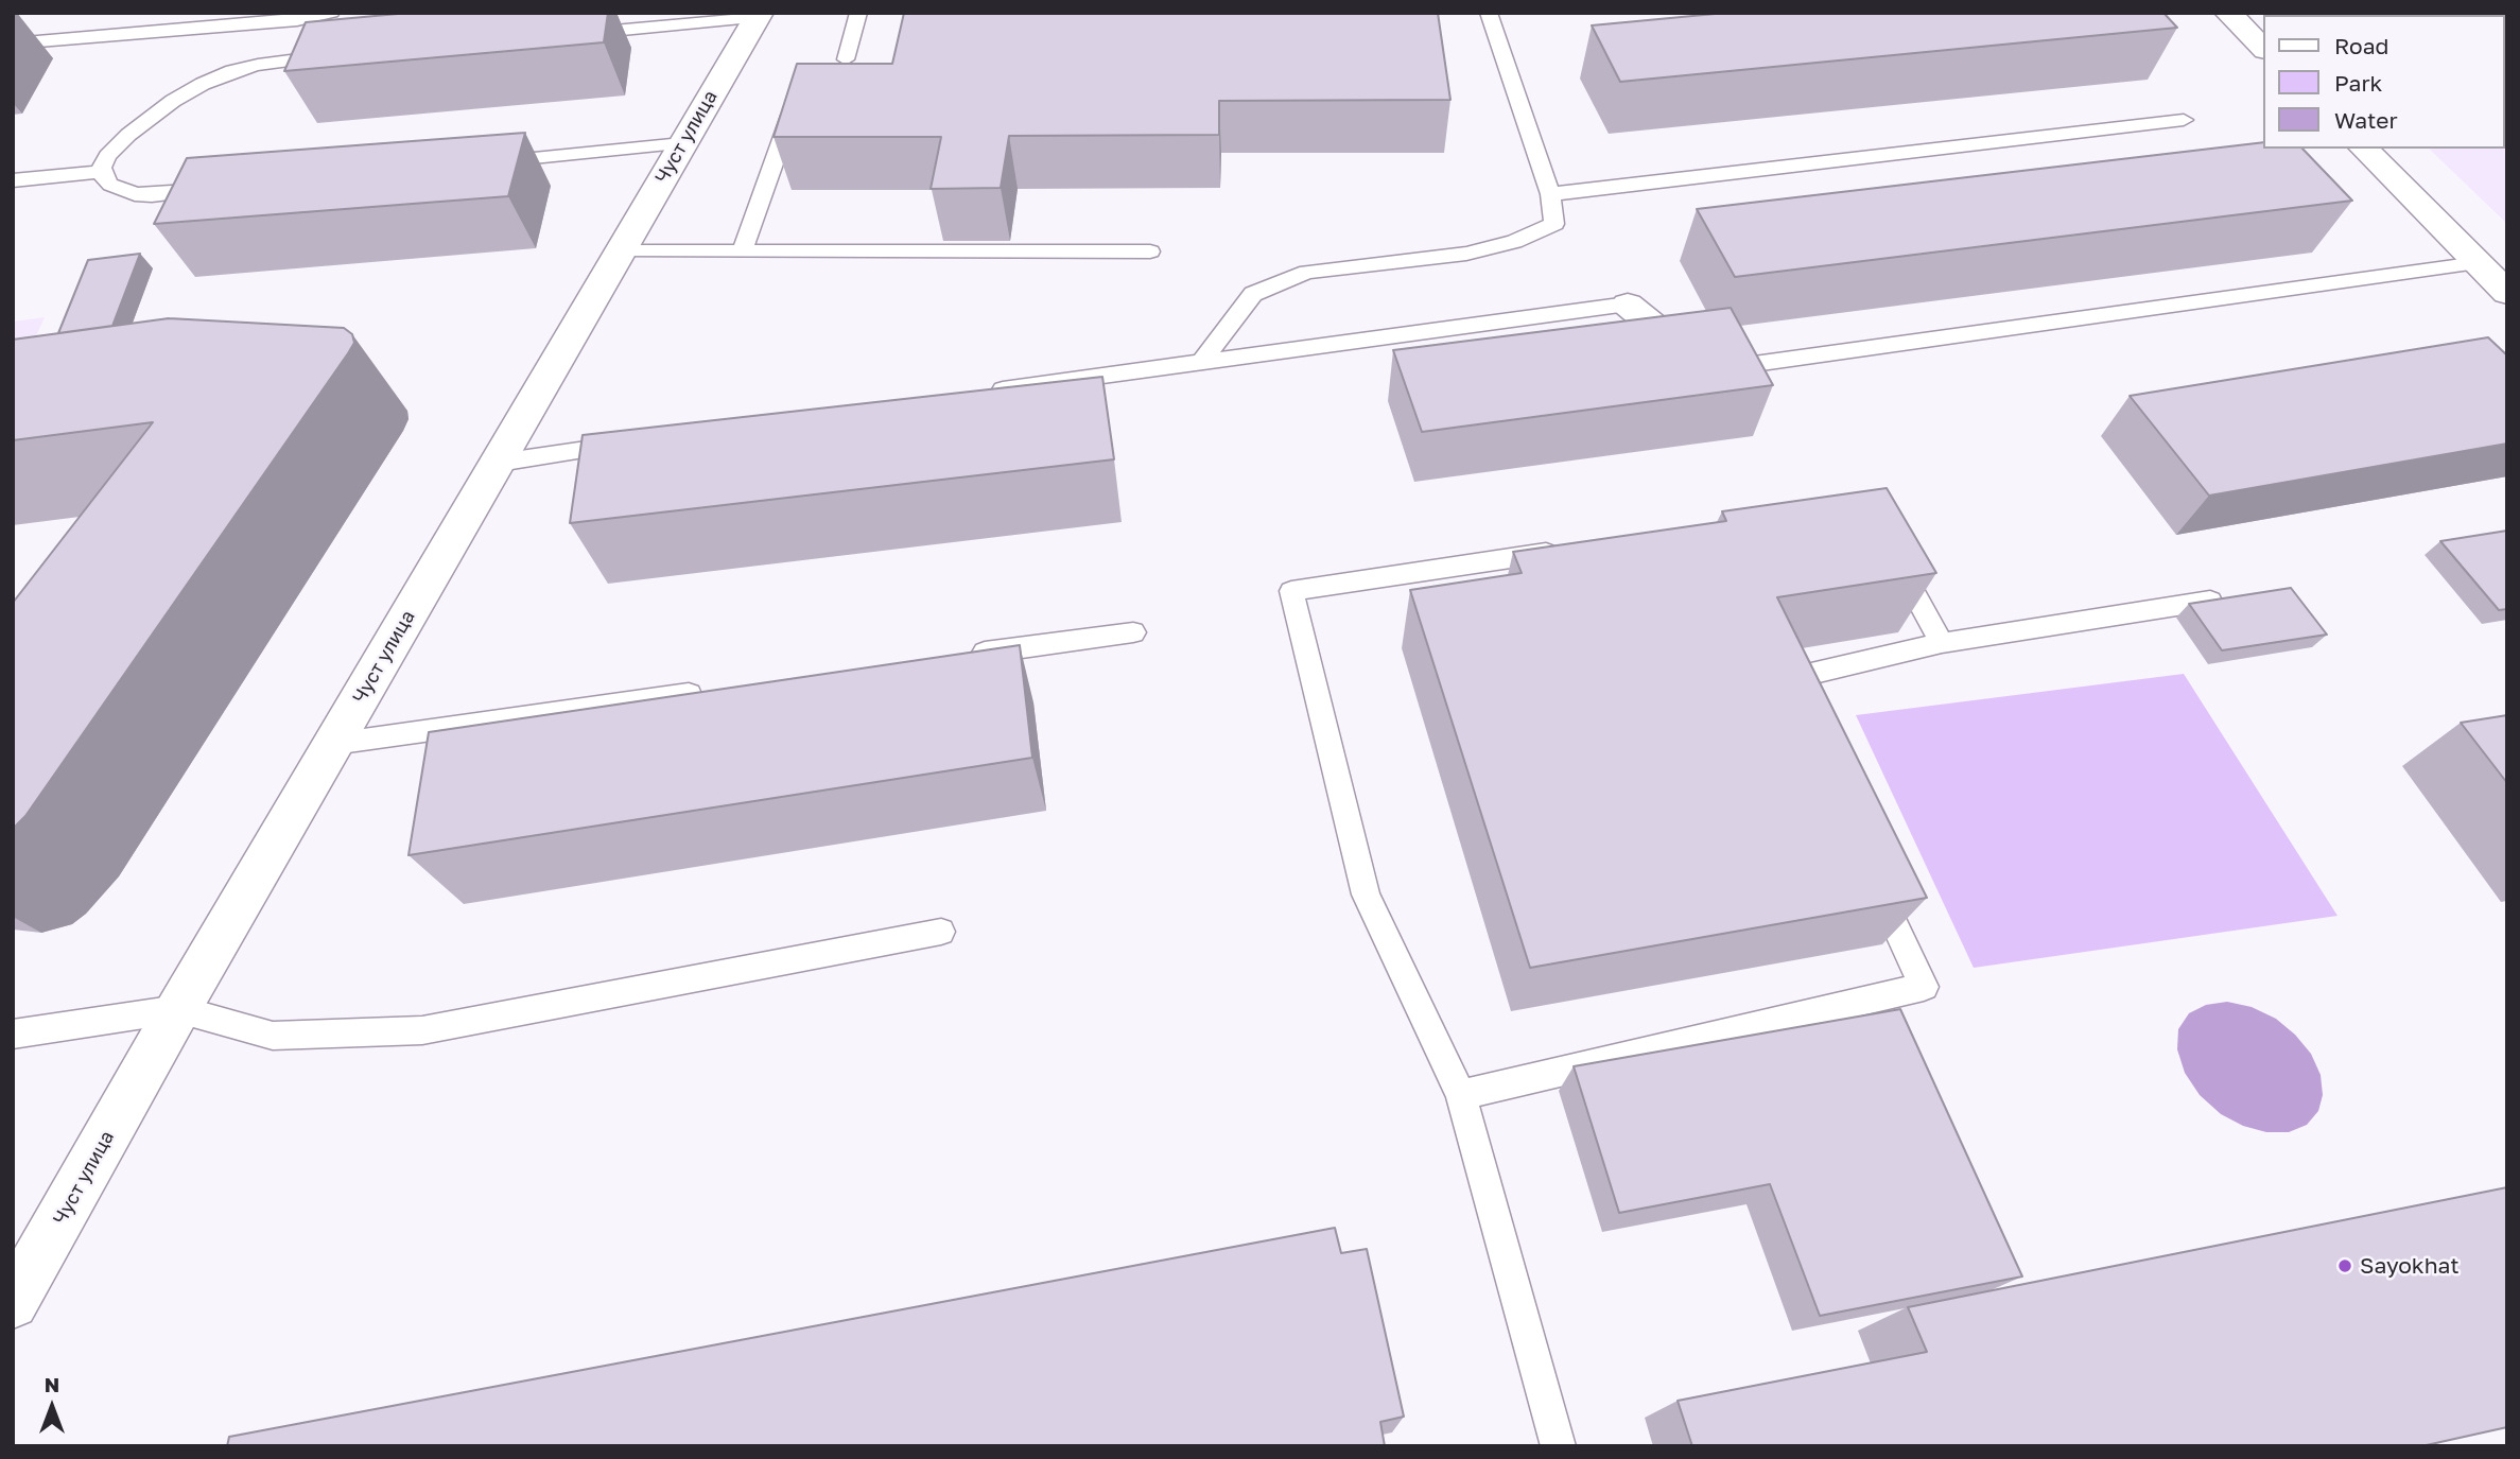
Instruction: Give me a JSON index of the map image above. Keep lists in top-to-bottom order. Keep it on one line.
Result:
{"streets":{"street":["Чуст улица"]},"places":["Sayokhat"],"legend":["Road","Park","Water"],"north":"top"}
